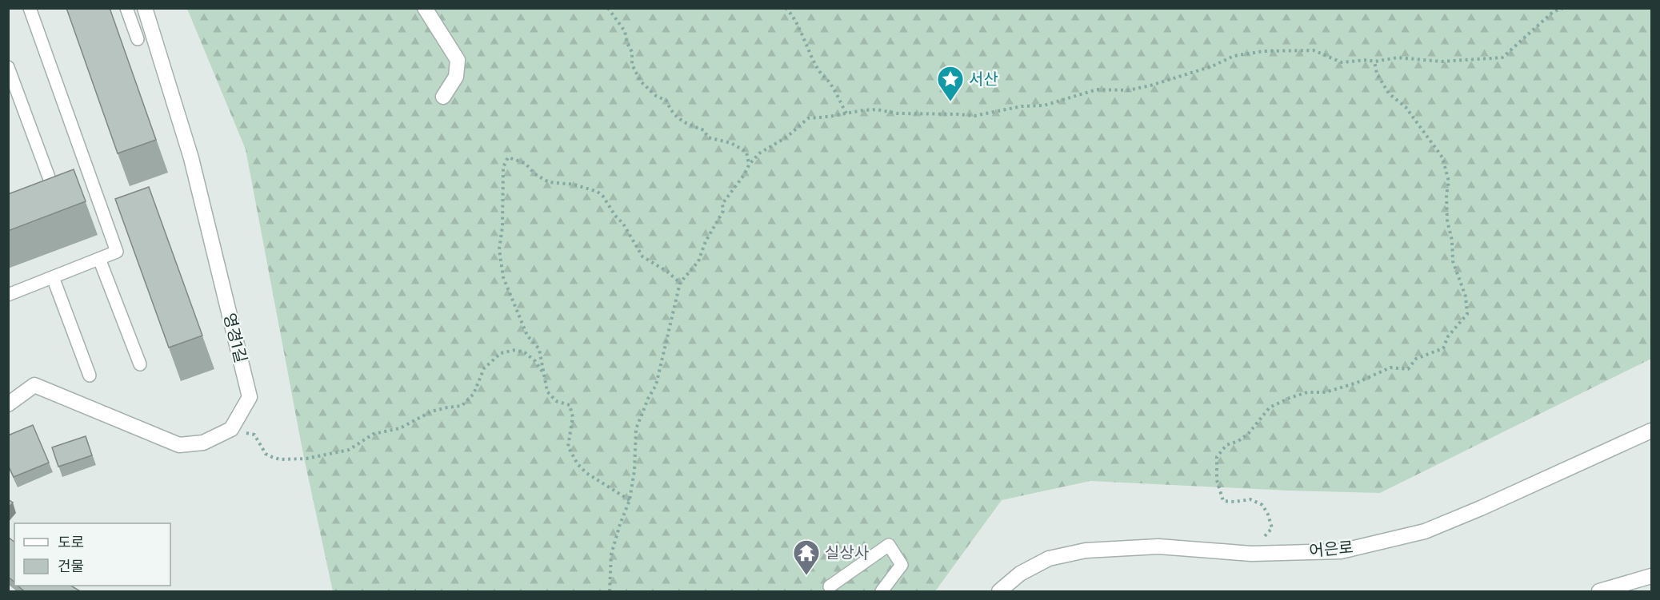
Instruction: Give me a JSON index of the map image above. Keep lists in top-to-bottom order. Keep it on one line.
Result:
{"streets":{"street":["영경1길","어은로"]},"places":{"place":["서산"],"temple":["실상사"]},"legend":["도로","건물"]}
